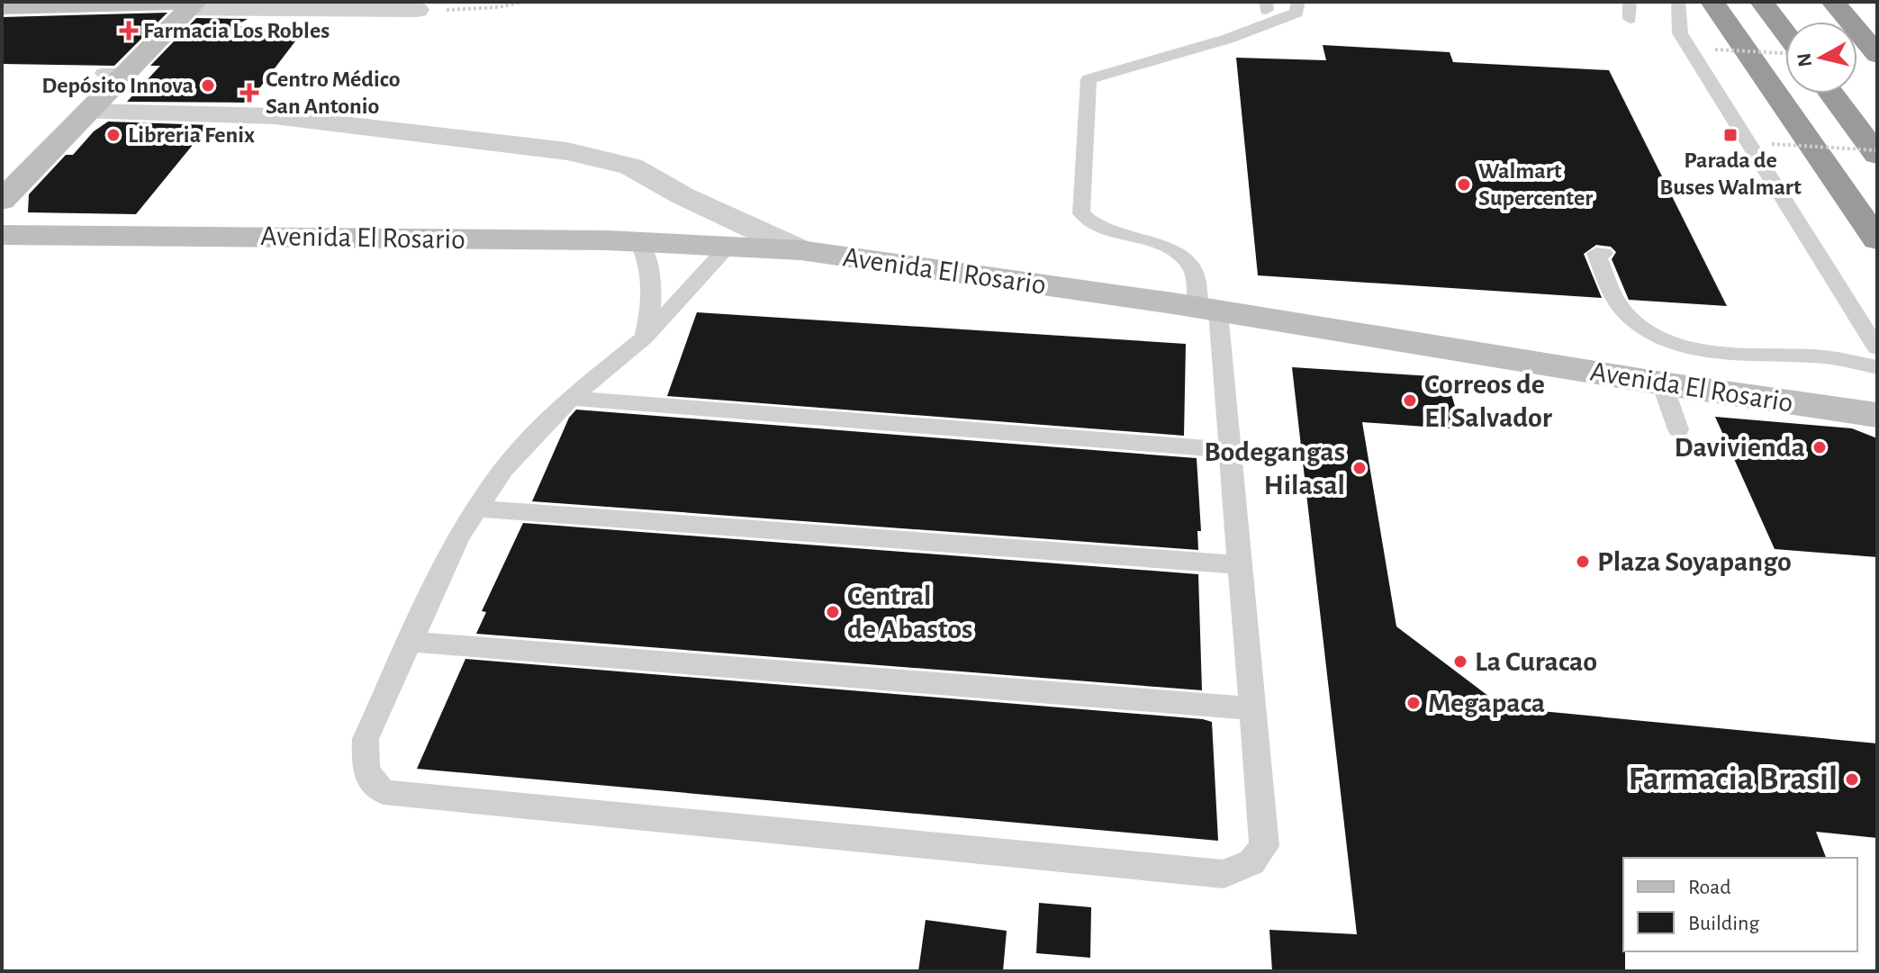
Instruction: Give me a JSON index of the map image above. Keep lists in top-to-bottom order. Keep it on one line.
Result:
{"streets":{"street":["Avenida El Rosario"]},"places":{"health":["Farmacia Los Robles","Centro Médico San Antonio"],"other":["Depósito Innova","Libreria Fenix","Walmart Supercenter","Correos de El Salvador","Davivienda","Bodegangas Hilasal","Plaza Soyapango","Central de Abastos","La Curacao","Megapaca","Farmacia Brasil"],"transit":["Parada de Buses Walmart"]},"legend":["Road","Building"],"north":"left"}
